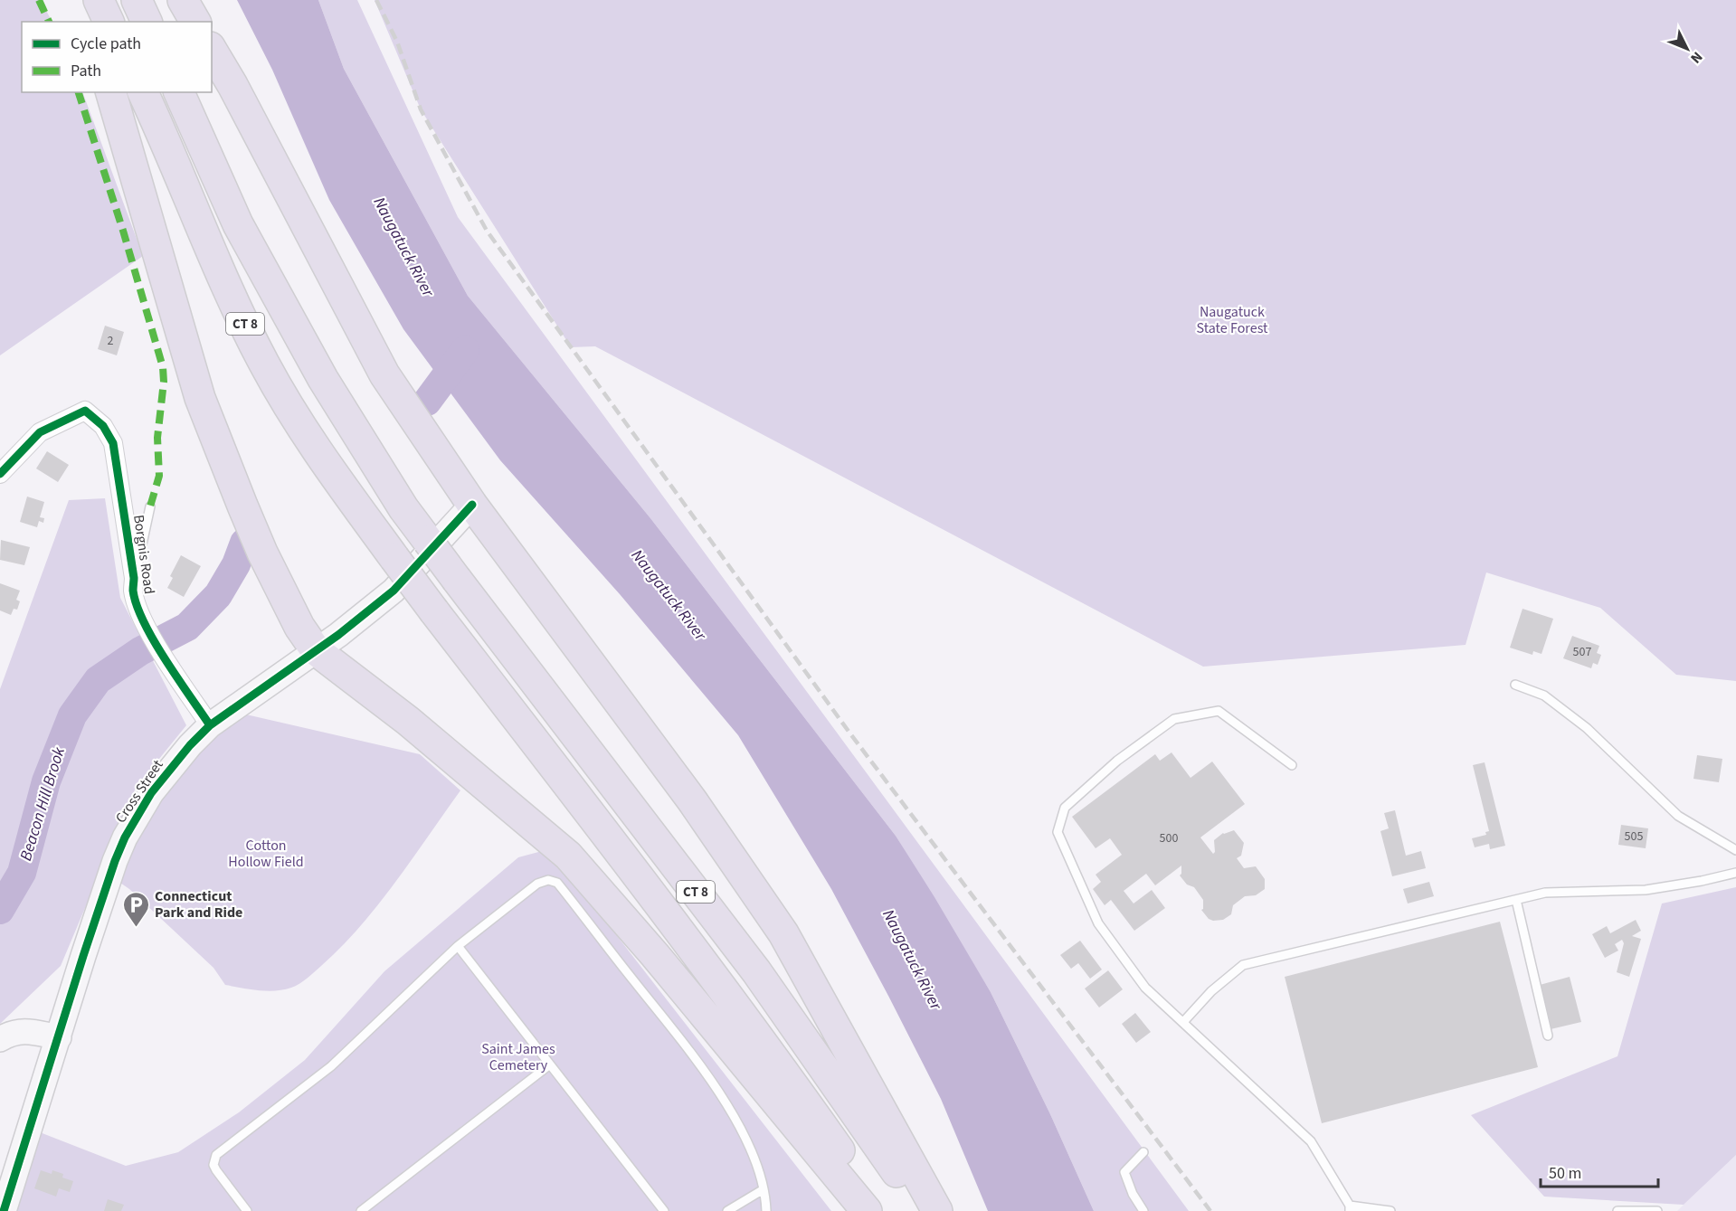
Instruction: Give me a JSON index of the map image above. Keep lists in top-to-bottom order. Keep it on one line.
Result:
{"streets":{"highway":["CT 8"],"street":["Borgnis Road","Cross Street"]},"crossings":[["Borgnis Road","Cross Street"]],"water":["Naugatuck River","Beacon Hill Brook"],"parks":["Naugatuck State Forest","Cotton Hollow Field","Saint James Cemetery"],"places":{"parking":["Connecticut Park and Ride"]},"house_numbers":["2","507","505","500"],"legend":["Cycle path","Path"],"scale_bar":"50 m","north":"bottom right"}
